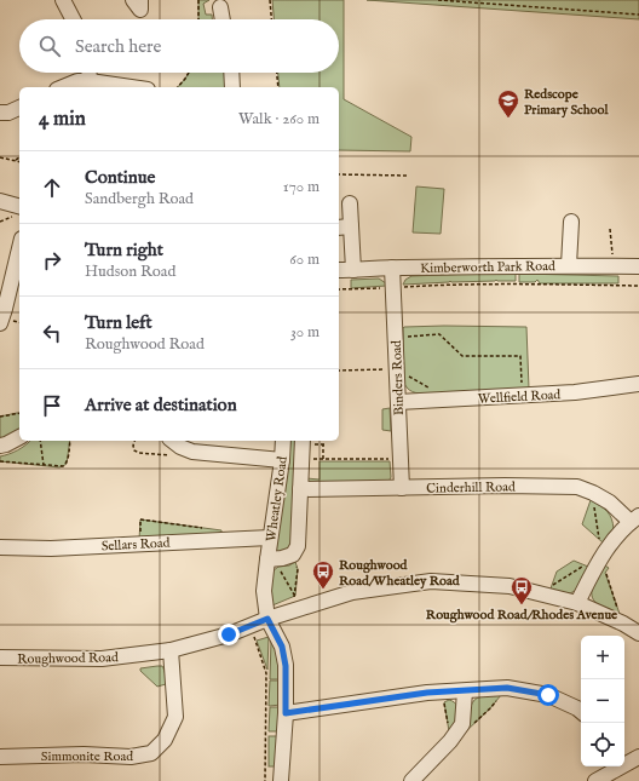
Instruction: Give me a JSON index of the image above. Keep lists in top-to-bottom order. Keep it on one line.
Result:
{"streets":{"street":["Kimberworth Park Road","Binders Road","Wellfield Road","Cinderhill Road","Wheatley Road","Sellars Road","Roughwood Road","Simmonite Road"]},"crossings":[["Kimberworth Park Road","Binders Road"],["Binders Road","Wellfield Road"],["Binders Road","Cinderhill Road"],["Cinderhill Road","Wheatley Road"],["Wheatley Road","Sellars Road"],["Wheatley Road","Roughwood Road"],["Roughwood Road","Simmonite Road"]],"places":{"school or university":["Redscope Primary School"],"bus stop":["Roughwood Road/Wheatley Road","Roughwood Road/Rhodes Avenue"]},"page":{"search":"Search here","heading":["4 min","Walk · 260 m"],"list":[["Continue","Sandbergh Road","170 m"],["Turn right","Hudson Road","60 m"],["Turn left","Roughwood Road","30 m"],"Arrive at destination"],"map_buttons":["+","−"]}}
